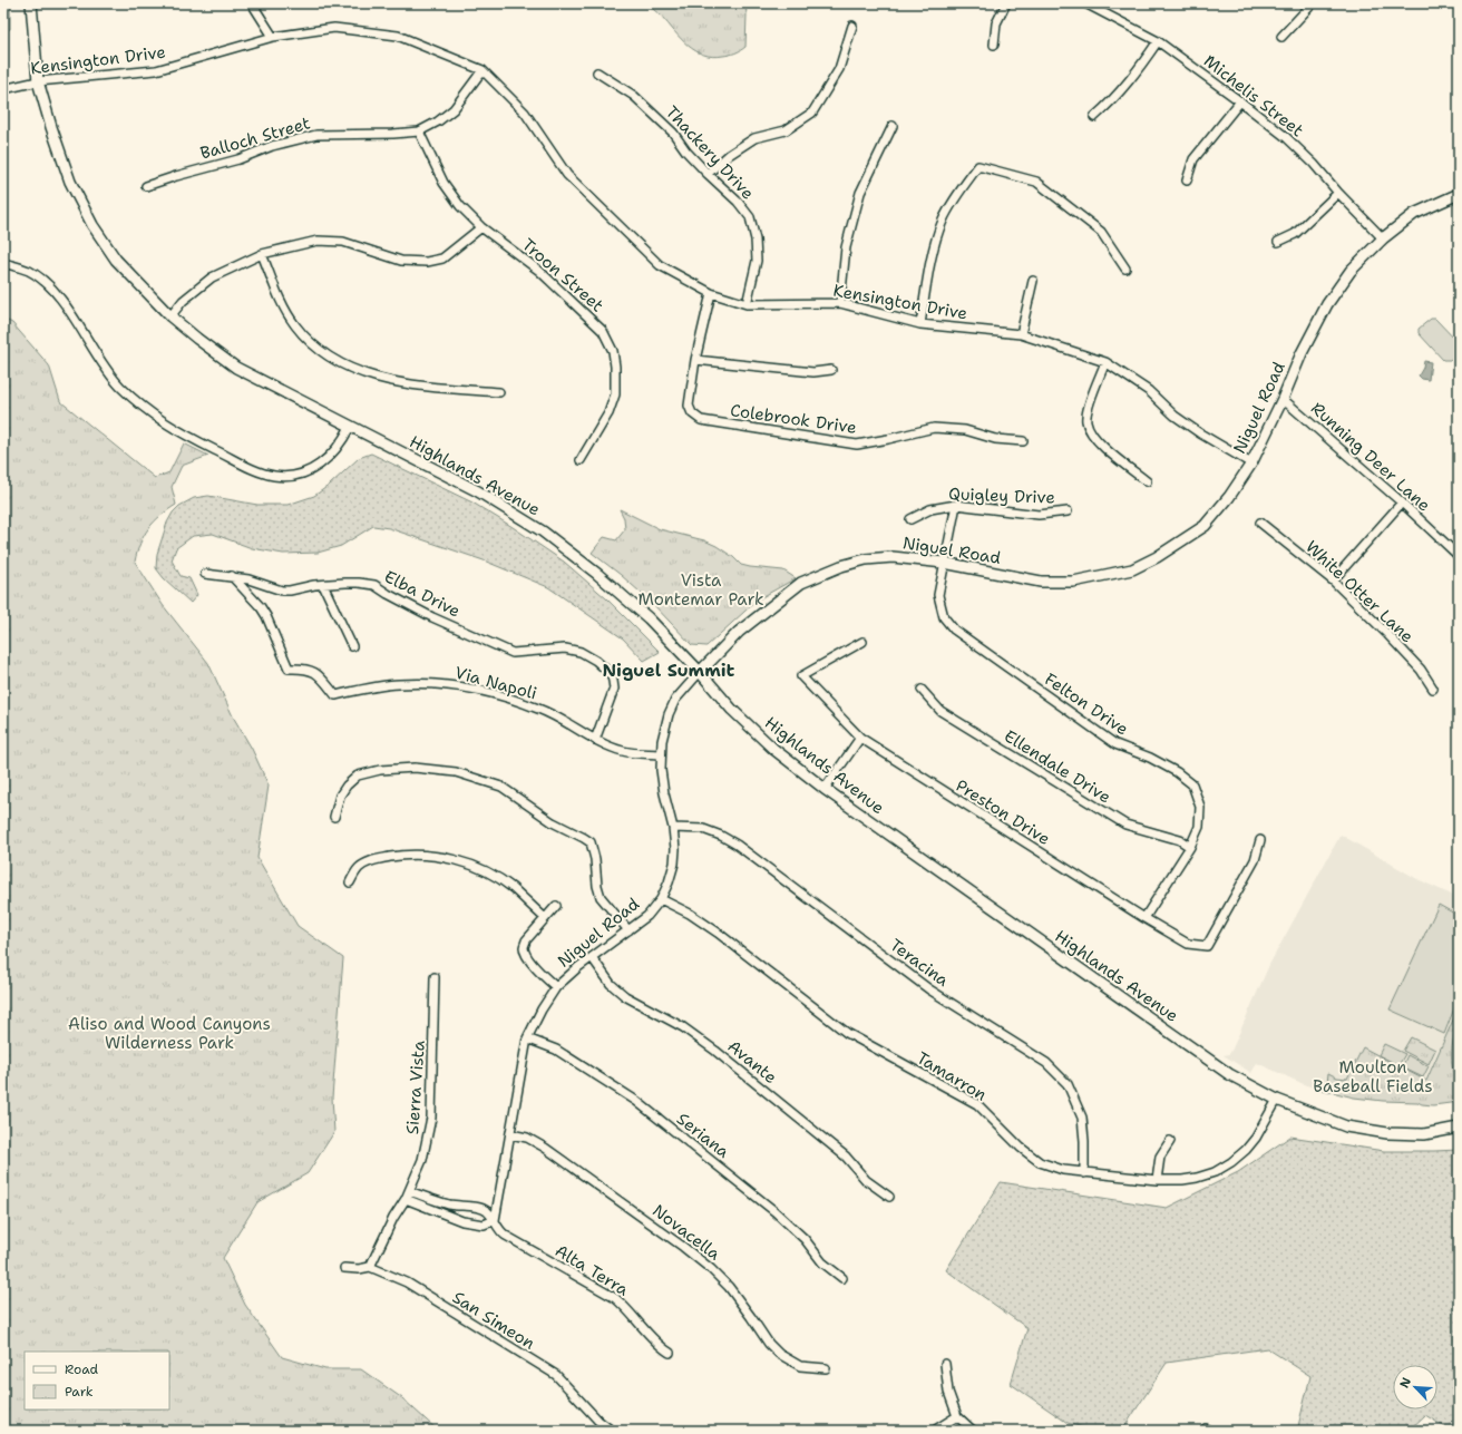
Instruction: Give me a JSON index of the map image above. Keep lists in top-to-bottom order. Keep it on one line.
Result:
{"streets":{"main road":["Niguel Road","Highlands Avenue"],"street":["Kensington Drive","Michelis Street","Balloch Street","Thackery Drive","Troon Street","Colebrook Drive","Running Deer Lane","Quigley Drive","White Otter Lane","Elba Drive","Via Napoli","Felton Drive","Ellendale Drive","Preston Drive","Teracina","Avante","Tamarron","Sierra Vista","Seriana","Novacella","Alta Terra","San Simeon"]},"crossings":[["Kensington Drive","Balloch Street"],["Kensington Drive","Thackery Drive"],["Kensington Drive","Niguel Road"],["Kensington Drive","Highlands Avenue"],["Michelis Street","Niguel Road"],["Balloch Street","Troon Street"],["Niguel Road","Running Deer Lane"],["Niguel Road","Highlands Avenue"],["Niguel Road","Via Napoli"],["Niguel Road","Felton Drive"],["Niguel Road","Teracina"],["Niguel Road","Avante"],["Niguel Road","Tamarron"],["Niguel Road","Seriana"],["Niguel Road","Novacella"],["Niguel Road","Alta Terra"],["Highlands Avenue","Tamarron"],["Quigley Drive","Felton Drive"],["Elba Drive","Via Napoli"],["Felton Drive","Ellendale Drive"],["Felton Drive","Preston Drive"],["Teracina","Tamarron"],["Sierra Vista","Alta Terra"],["Sierra Vista","San Simeon"]],"districts":["Niguel Summit"],"parks":["Vista Montemar Park","Aliso and Wood Canyons Wilderness Park","Moulton Baseball Fields"],"legend":["Road","Park"],"north":"top left"}
